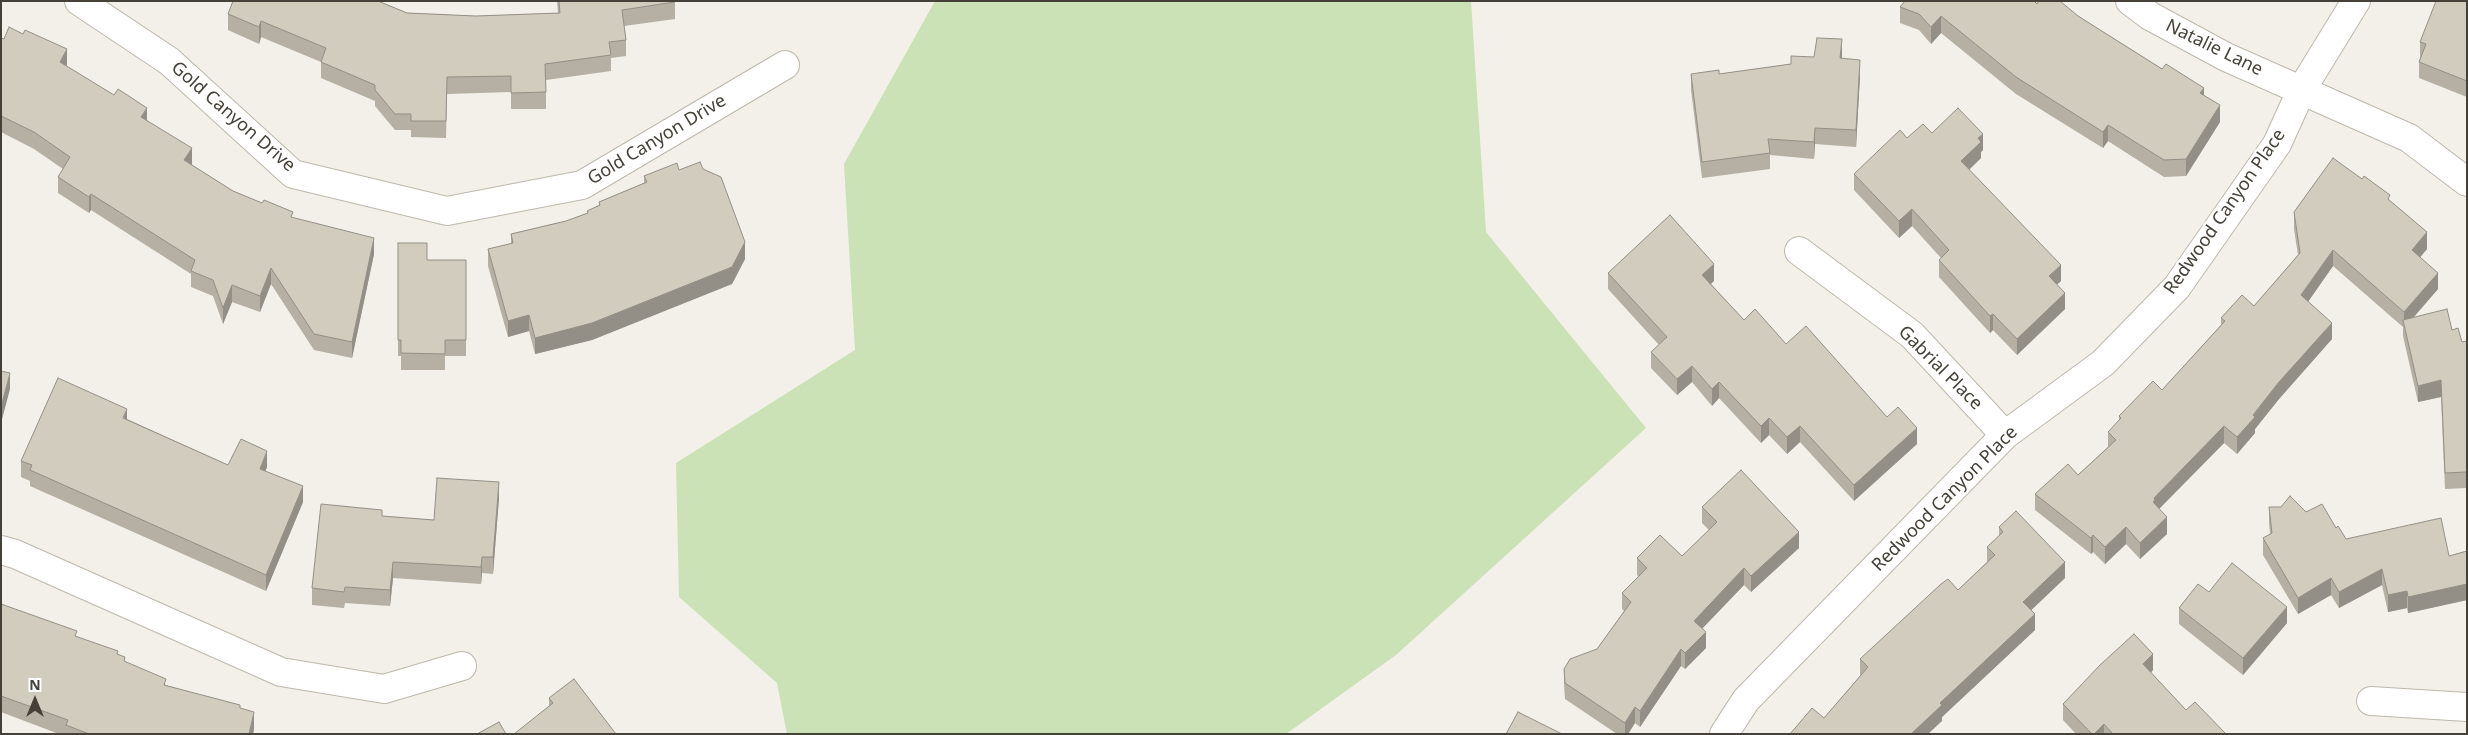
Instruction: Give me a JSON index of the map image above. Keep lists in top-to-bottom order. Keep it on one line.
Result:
{"streets":{"street":["Natalie Lane","Gold Canyon Drive","Redwood Canyon Place","Gabrial Place"]},"crossings":[["Natalie Lane","Redwood Canyon Place"],["Redwood Canyon Place","Gabrial Place"]],"north":"top"}
